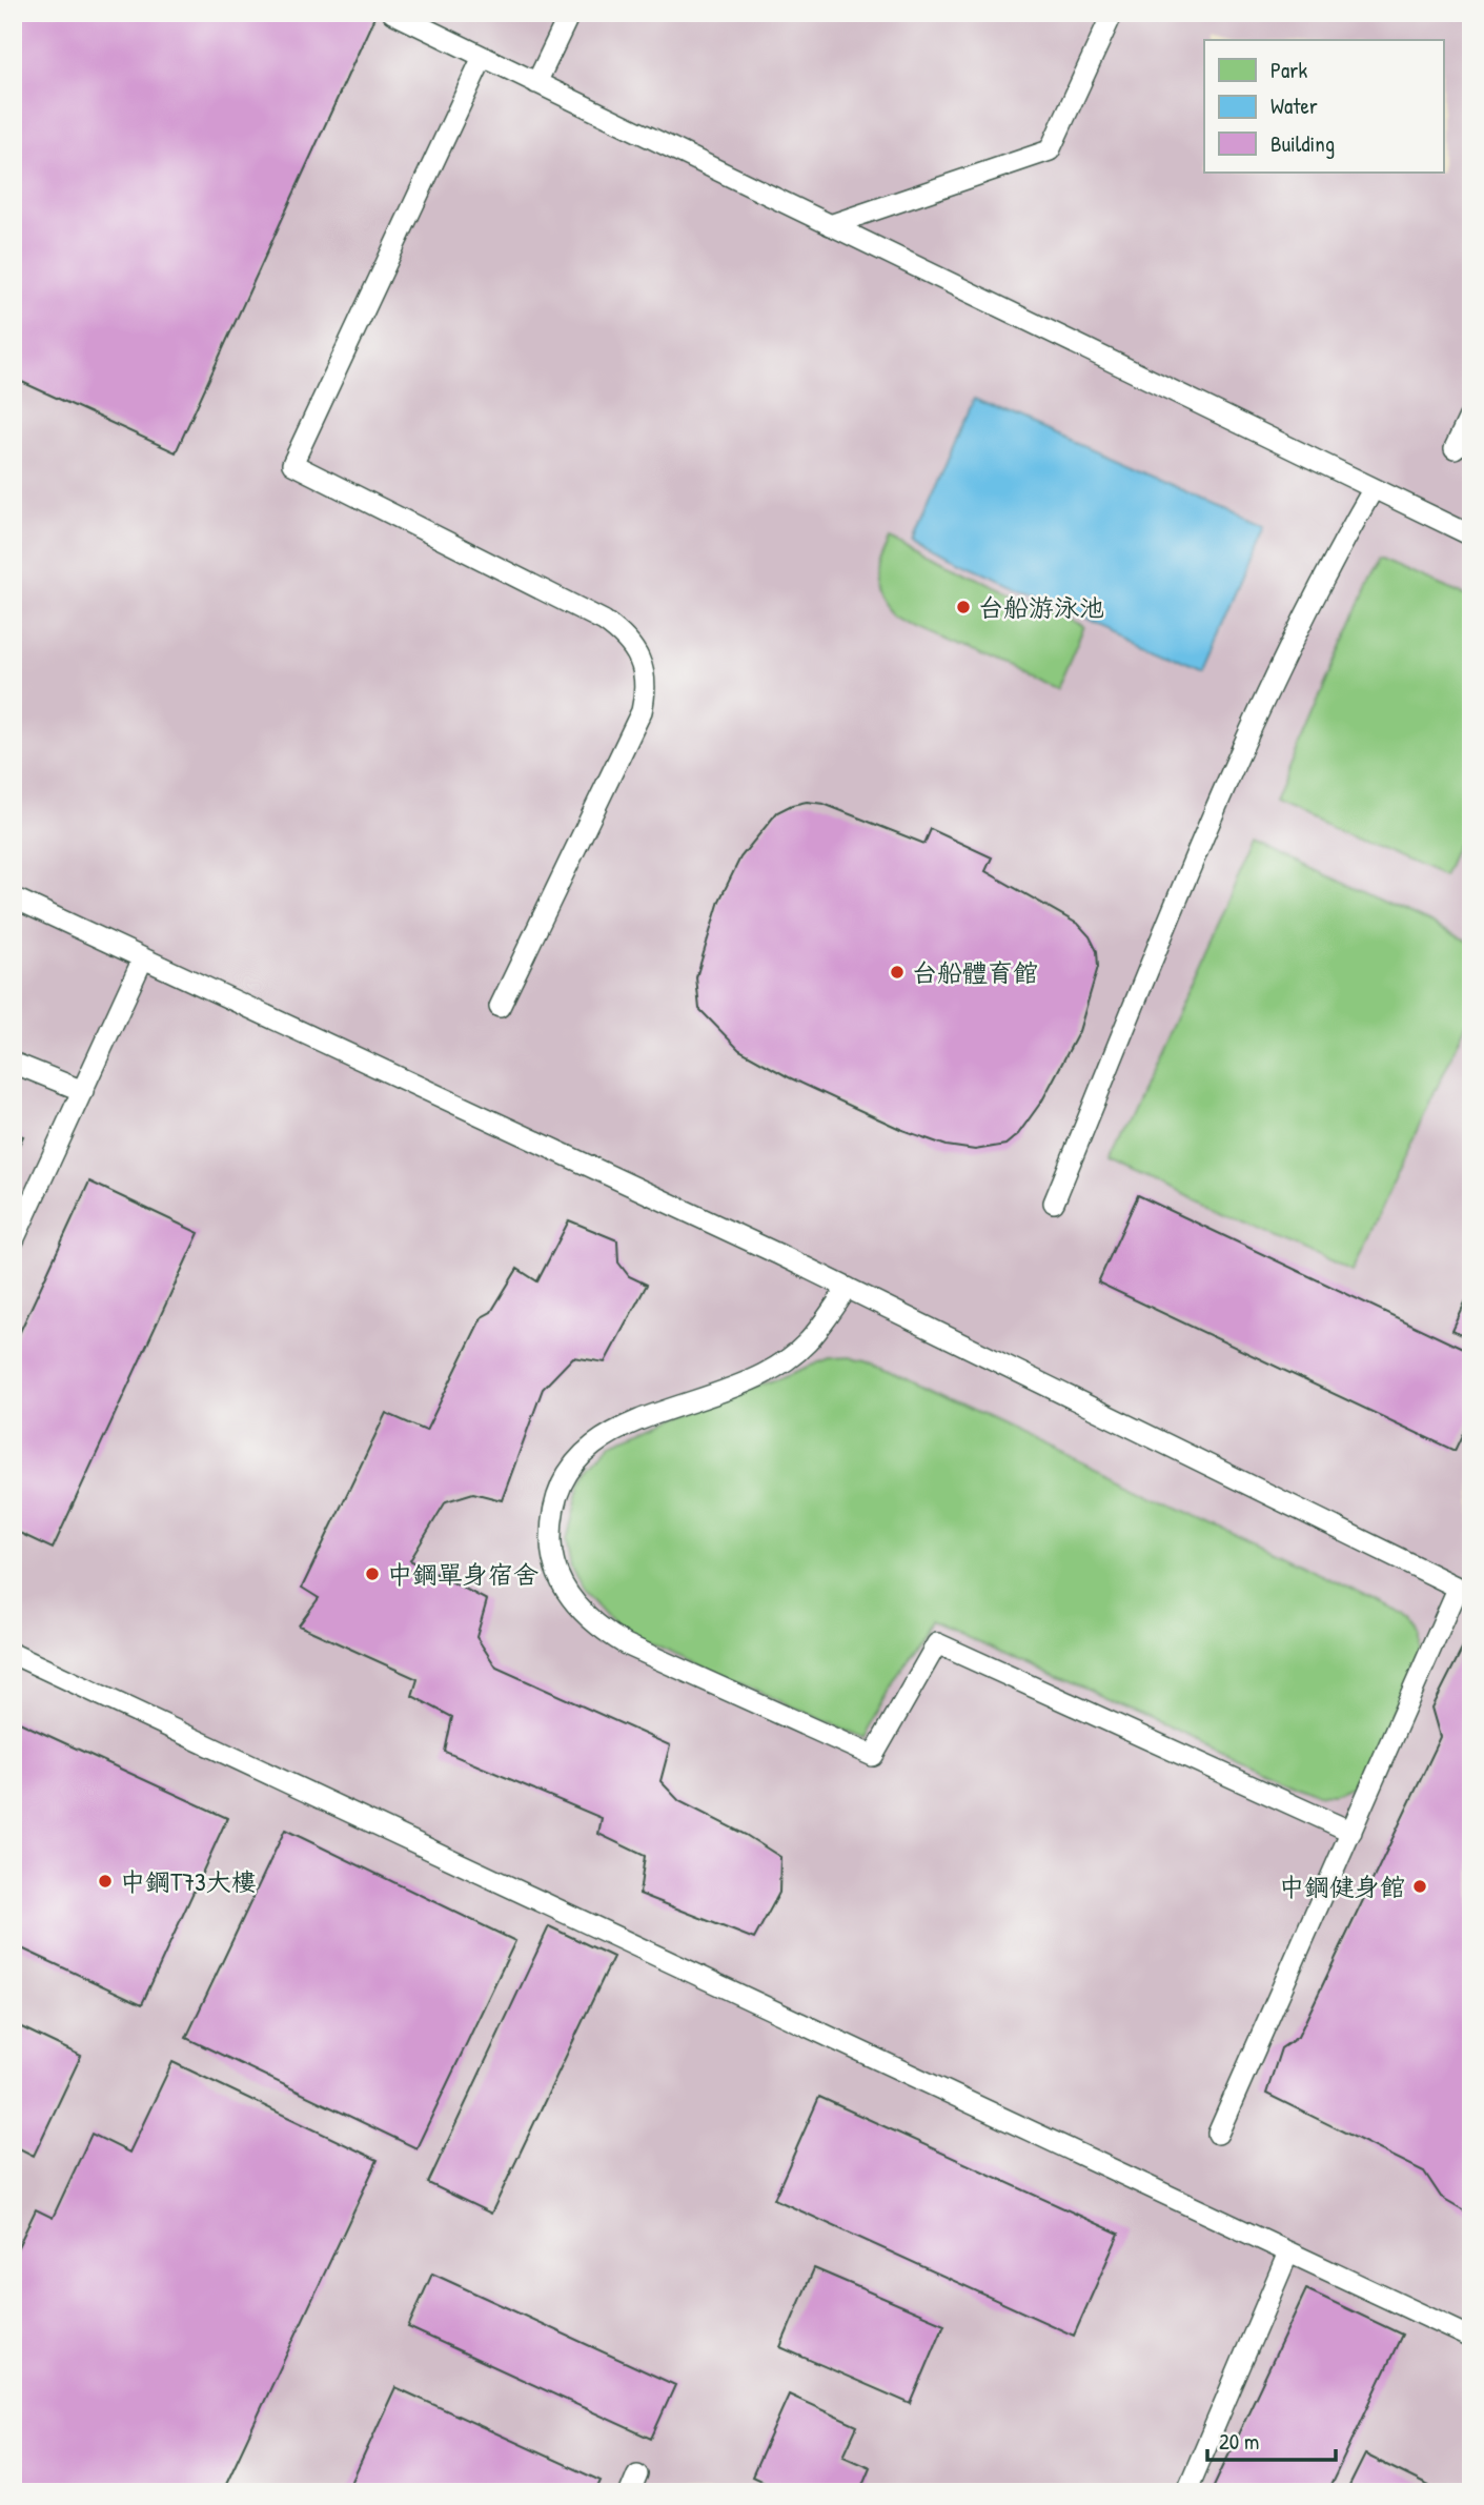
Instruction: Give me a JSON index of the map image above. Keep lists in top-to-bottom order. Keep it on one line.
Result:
{"places":["台船游泳池","台船體育館","中鋼單身宿舍","中鋼T73大樓","中鋼健身館"],"legend":["Park","Water","Building"],"scale_bar":"20 m"}
